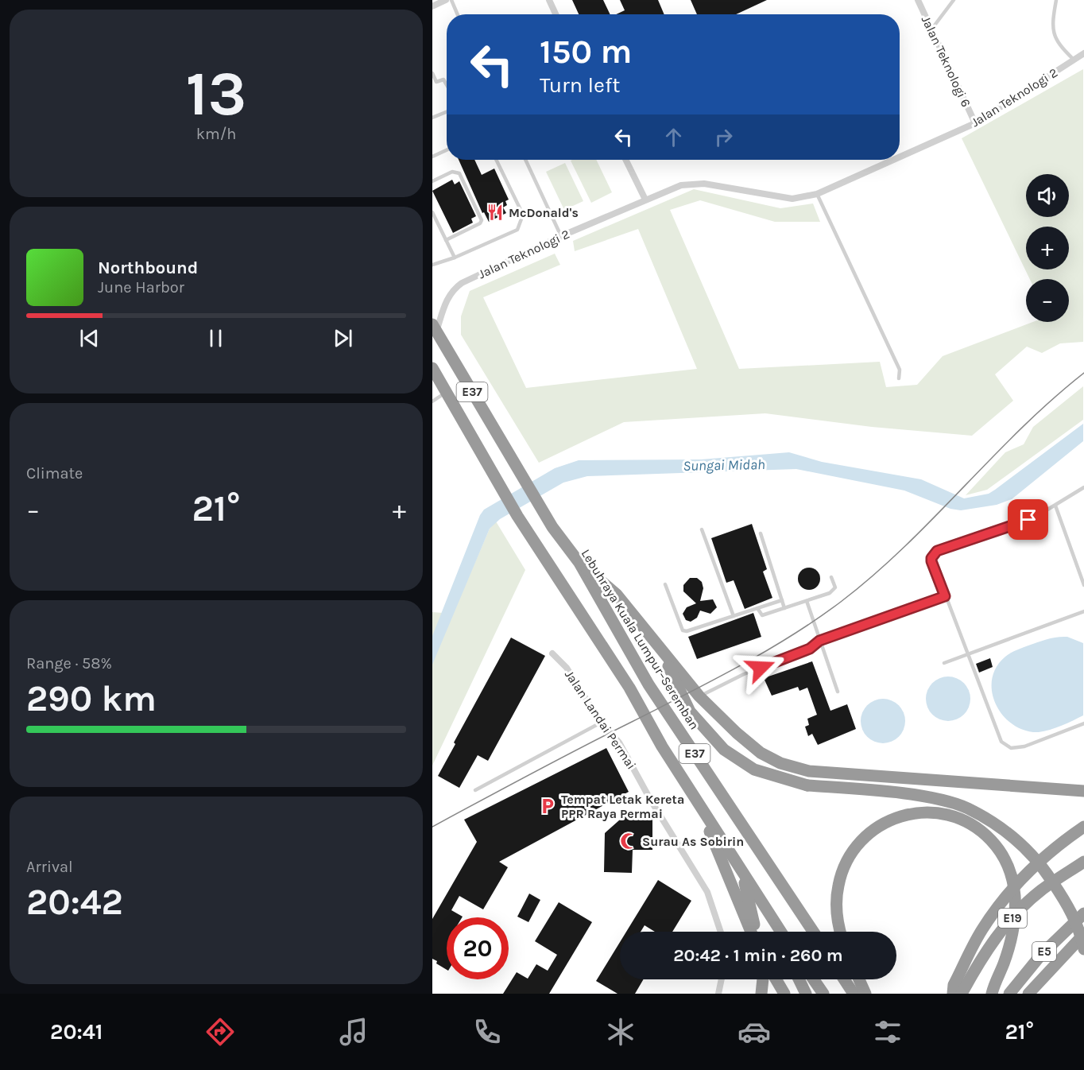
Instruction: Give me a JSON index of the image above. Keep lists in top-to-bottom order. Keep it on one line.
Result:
{"streets":{"highway":["E37","Lebuhraya Kuala Lumpur–Seremban","E19","E5"],"street":["Jalan Teknologi 6","Jalan Teknologi 2","Jalan Landai Permai"]},"crossings":[["Jalan Teknologi 6","Jalan Teknologi 2"],["Jalan Teknologi 2","Lebuhraya Kuala Lumpur–Seremban"]],"water":["Sungai Midah"],"places":{"restaurant":["McDonald's"],"parking":["Tempat Letak Kereta PPR Raya Permai"],"mosque":["Surau As Sobirin"]},"page":{"tile":[["13","km/h"],"Climate",["Range · 58%","290 km"],["Arrival","20:42"]],"turn":["150 m","Turn left"],"map_buttons":["+","−"],"song":["Northbound","June Harbor"],"heat":["−","21°","+"],"limit":"20","trip":"20:42 · 1 min · 260 m","tabs":["20:41","21°"]}}
